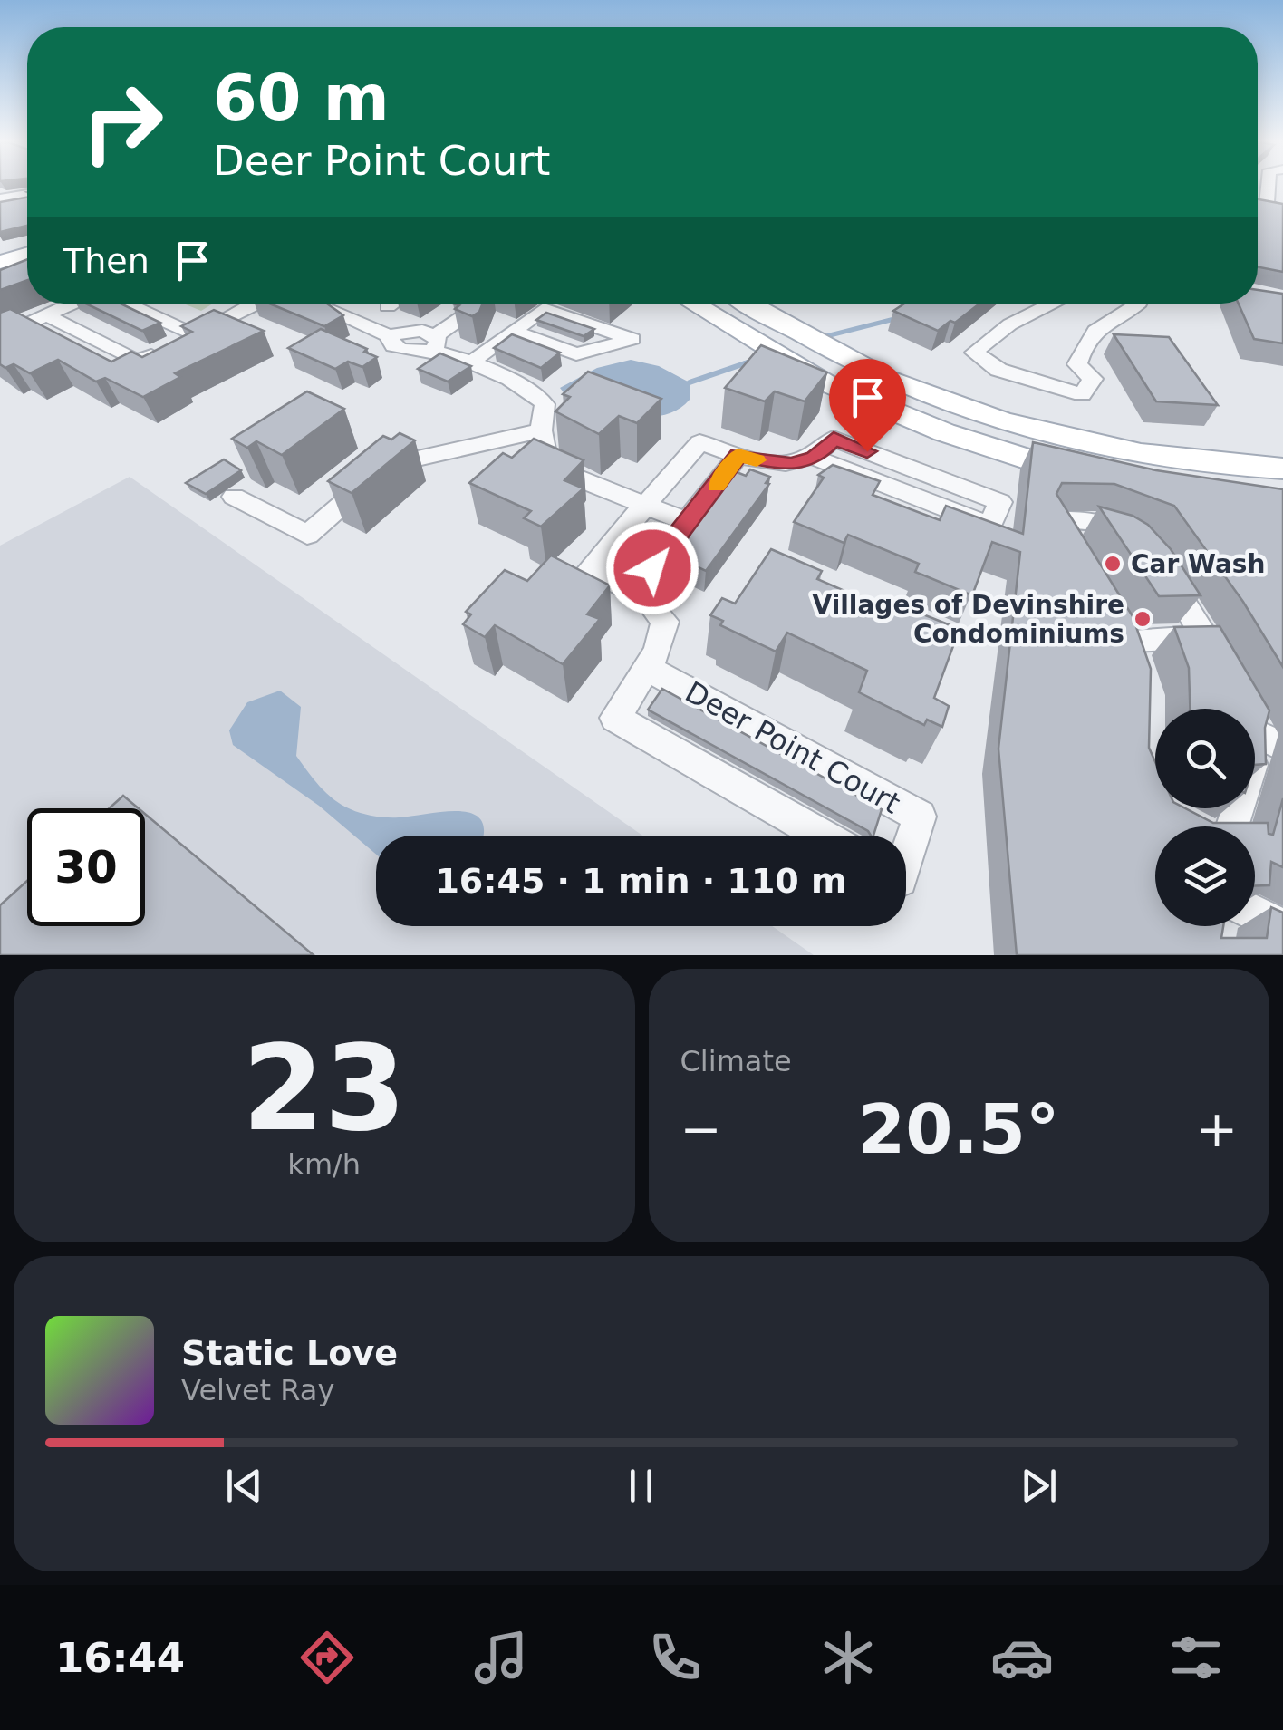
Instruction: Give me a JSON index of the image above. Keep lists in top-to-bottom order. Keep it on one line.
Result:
{"streets":{"street":["Deer Point Court"]},"places":["Car Wash","Villages of Devinshire Condominiums"],"page":{"turn":["60 m","Deer Point Court"],"then":"Then","limit":"30","trip":"16:45 · 1 min · 110 m","tile":[["23","km/h"],"Climate"],"heat":["−","20.5°","+"],"song":["Static Love","Velvet Ray"],"tabs":"16:44"}}
